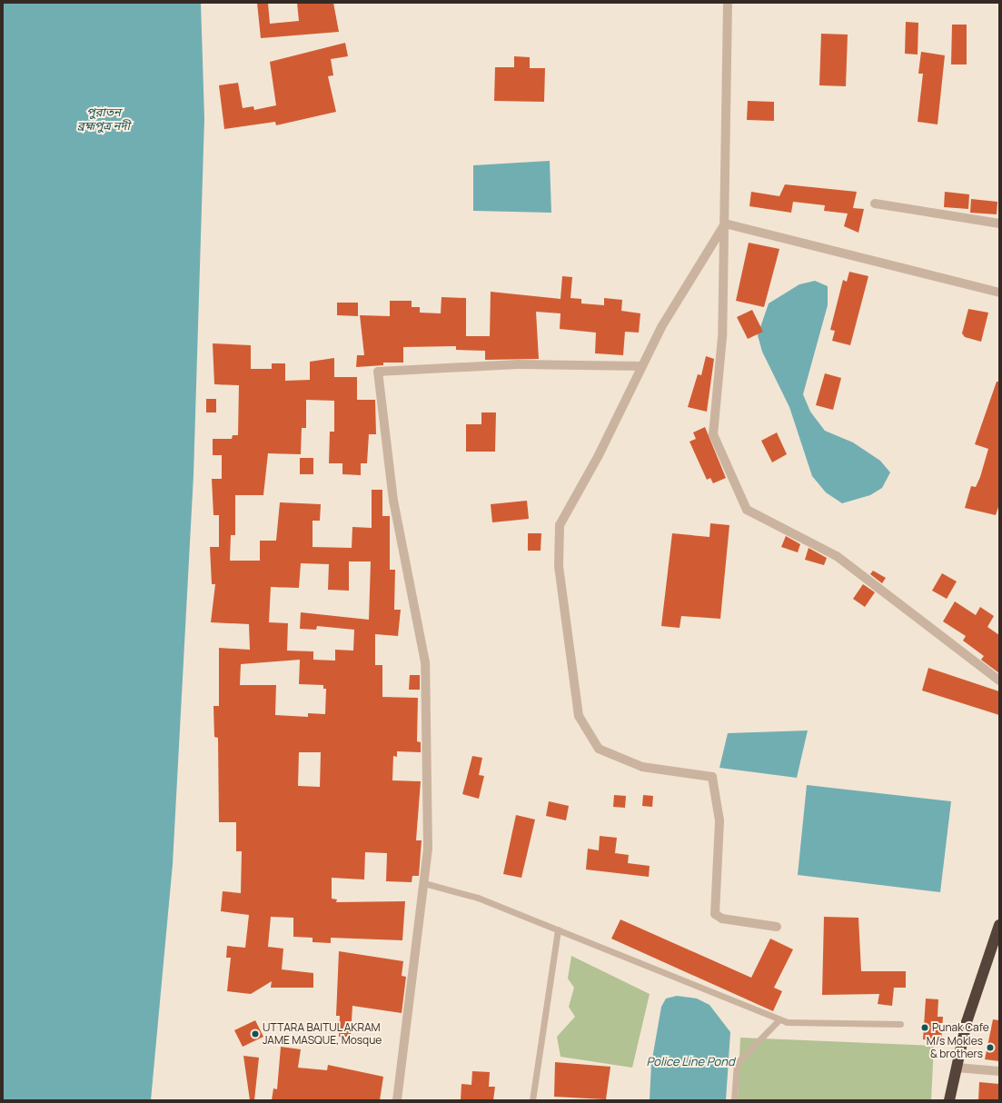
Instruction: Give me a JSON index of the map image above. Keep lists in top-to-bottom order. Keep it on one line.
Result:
{"water":["পুরাতন ব্রহ্মপুত্র নদী","Police Line Pond"],"places":["Punak Cafe","UTTARA BAITUL AKRAM JAME MASQUE, Mosque","M/s Mokles & brothers"]}
